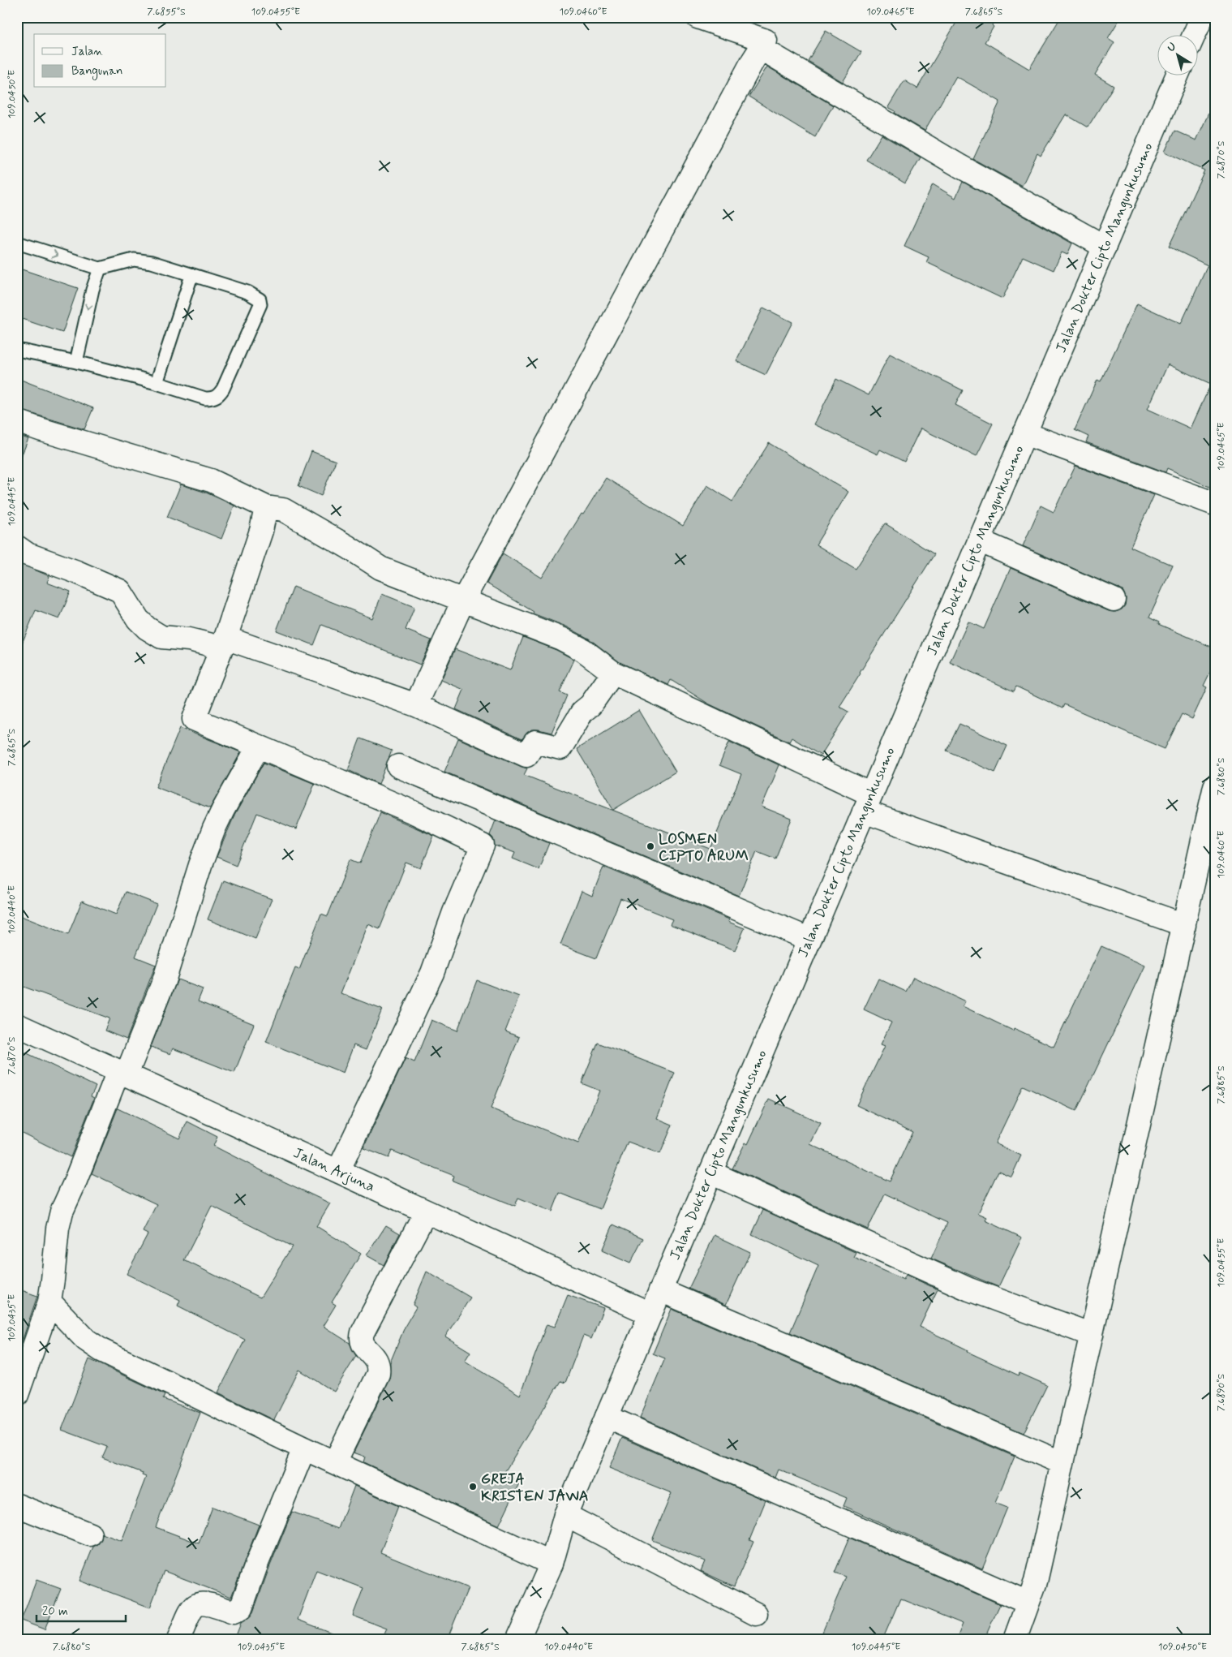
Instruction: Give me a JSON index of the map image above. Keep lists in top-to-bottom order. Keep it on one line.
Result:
{"streets":{"street":["Jalan Dokter Cipto Mangunkusumo","Jalan Arjuna"]},"crossings":[["Jalan Dokter Cipto Mangunkusumo","Jalan Arjuna"]],"places":["LOSMEN CIPTO ARUM","GREJA KRISTEN JAWA"],"legend":["Jalan","Bangunan"],"scale_bar":"20 m","north":"top left","coordinates":["7.6855°S","109.0455°E","109.0460°E","109.0465°E","7.6865°S","109.0450°E","7.6870°S","109.0445°E","7.6880°S","109.0440°E","7.6885°S","109.0435°E","7.6890°S"]}
